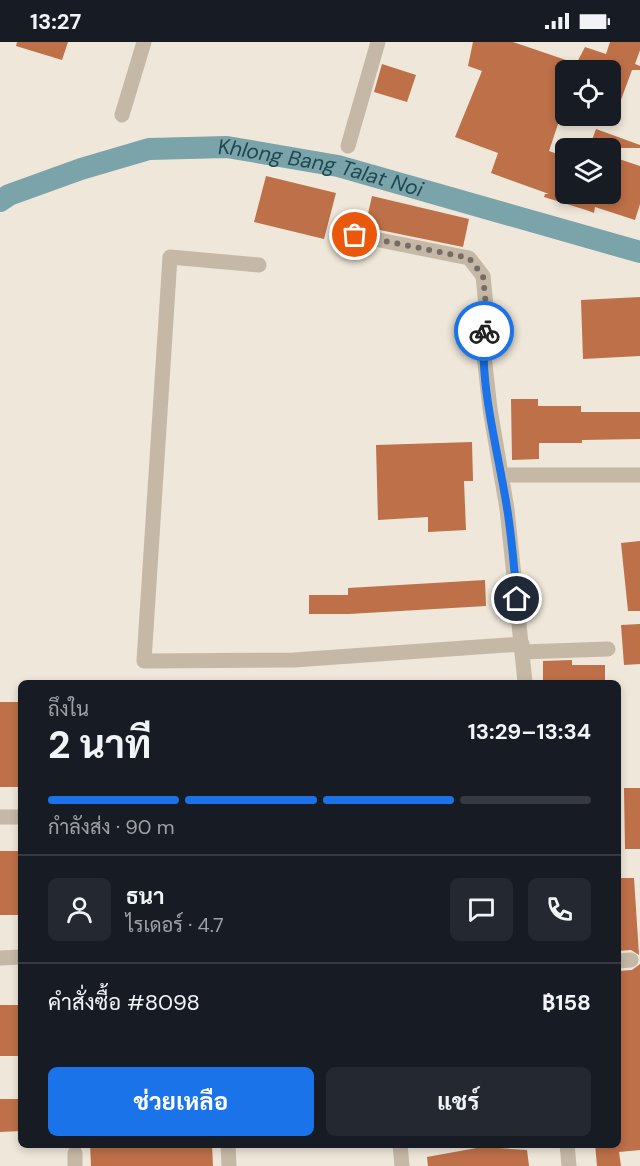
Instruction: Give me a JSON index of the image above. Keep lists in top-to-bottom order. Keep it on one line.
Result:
{"water":["Khlong Bang Talat Noi"],"page":{"status":"13:27","heading":["2 นาที","ถึงใน","13:29–13:34"],"panel":["ธนา","ไรเดอร์ · 4.7","คำสั่งซื้อ #8098","฿158"],"bar":"กำลังส่ง · 90 m","buttons":["ช่วยเหลือ","แชร์"]}}
